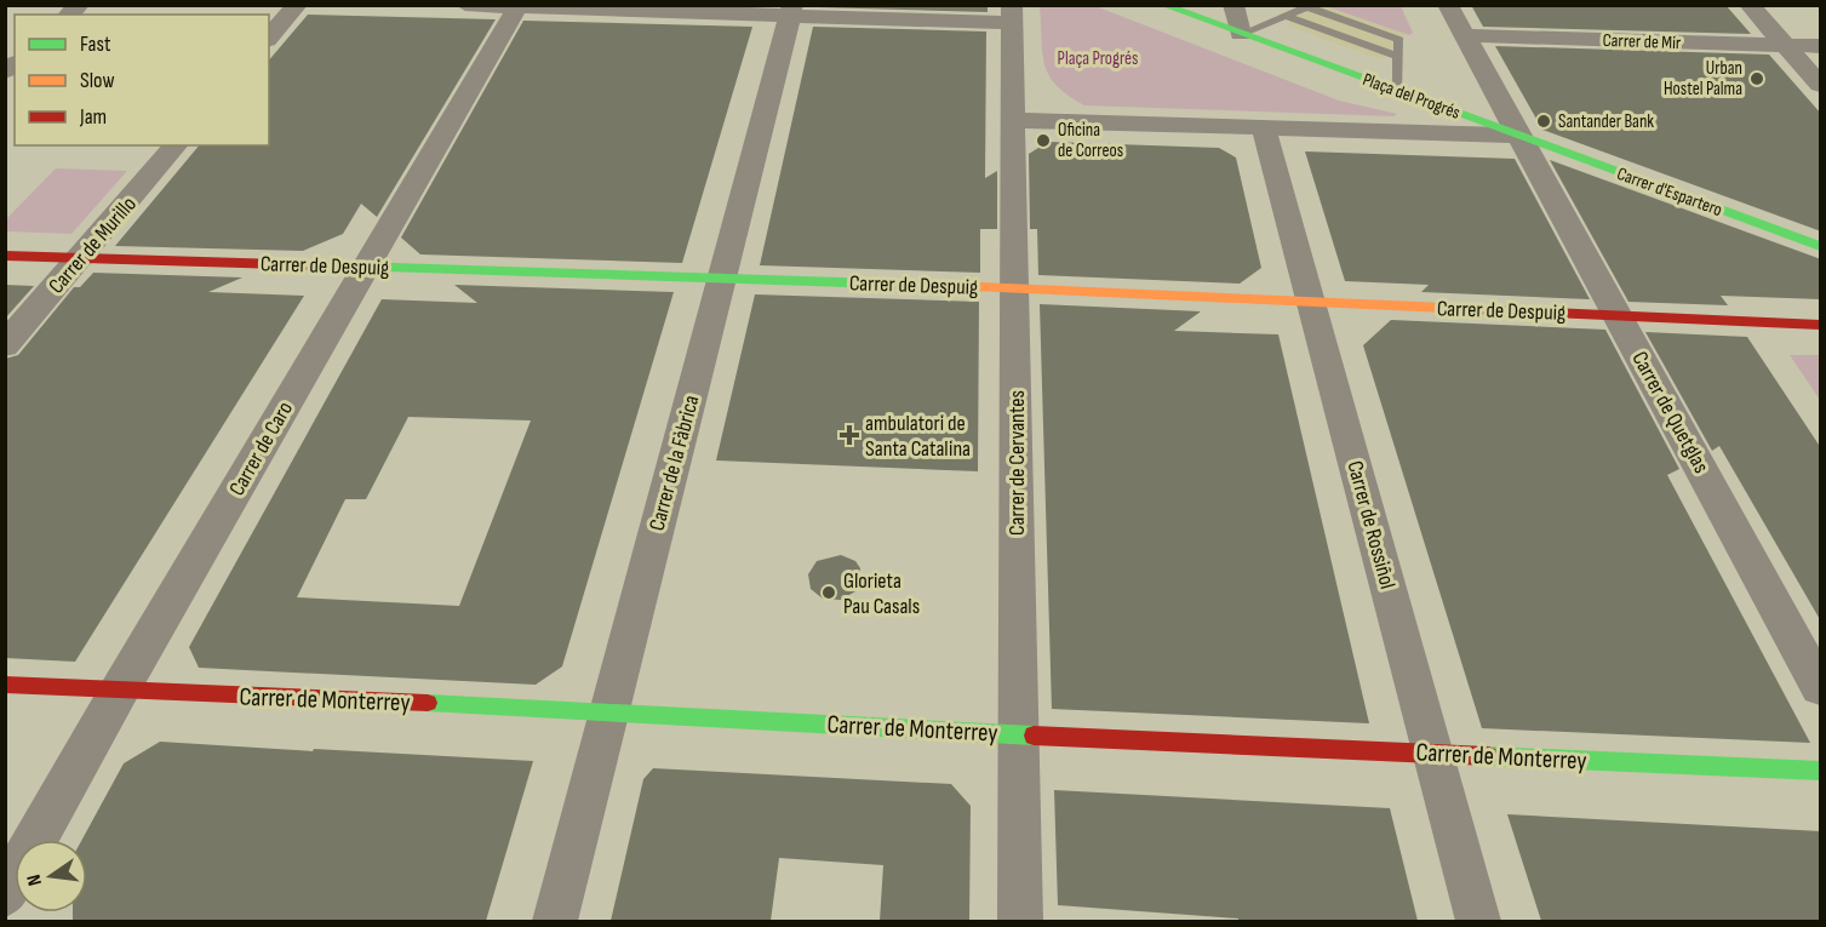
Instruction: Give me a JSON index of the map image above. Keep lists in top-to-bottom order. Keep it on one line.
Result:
{"streets":{"street":["Carrer de Mir","Plaça del Progrés","Carrer d'Espartero","Carrer de Murillo","Carrer de Despuig","Carrer de Quetglas","Carrer de Caro","Carrer de la Fàbrica","Carrer de Cervantes","Carrer de Rossiñol","Carrer de Monterrey"]},"crossings":[["Plaça del Progrés","Carrer d'Espartero"],["Plaça del Progrés","Carrer de Quetglas"],["Carrer d'Espartero","Carrer de Quetglas"],["Carrer de Murillo","Carrer de Despuig"],["Carrer de Despuig","Carrer de Quetglas"],["Carrer de Despuig","Carrer de Caro"],["Carrer de Despuig","Carrer de la Fàbrica"],["Carrer de Despuig","Carrer de Cervantes"],["Carrer de Despuig","Carrer de Rossiñol"],["Carrer de Caro","Carrer de Monterrey"],["Carrer de la Fàbrica","Carrer de Monterrey"],["Carrer de Cervantes","Carrer de Monterrey"],["Carrer de Rossiñol","Carrer de Monterrey"]],"parks":["Plaça Progrés"],"places":{"other":["Urban Hostel Palma","Santander Bank","Oficina de Correos","Glorieta Pau Casals"],"health":["ambulatori de Santa Catalina"]},"legend":["Fast","Slow","Jam"],"north":"left"}
